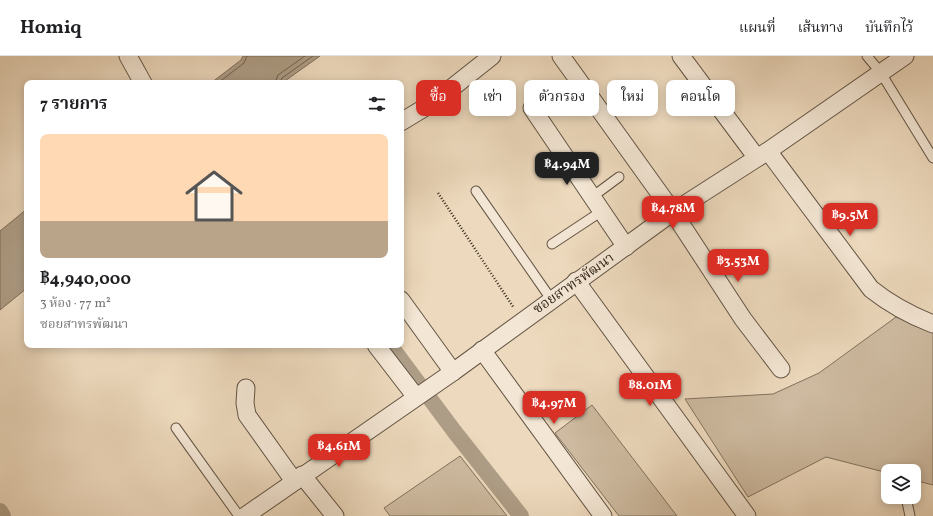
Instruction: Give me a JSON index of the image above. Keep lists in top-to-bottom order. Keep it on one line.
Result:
{"streets":{"street":["ซอยสาทรพัฒนา"]},"page":{"header":"Homiq","nav":["แผนที่","เส้นทาง","บันทึกไว้"],"chip":["ซื้อ","เช่า","ตัวกรอง","ใหม่","คอนโด"],"heading":"7 รายการ","list":[{"name":"฿4,940,000","note":"3 ห้อง · 77 m² · ซอยสาทรพัฒนา"}],"price":["฿4.94M","฿4.78M","฿9.5M","฿3.53M","฿8.01M","฿4.97M","฿4.61M"]}}
